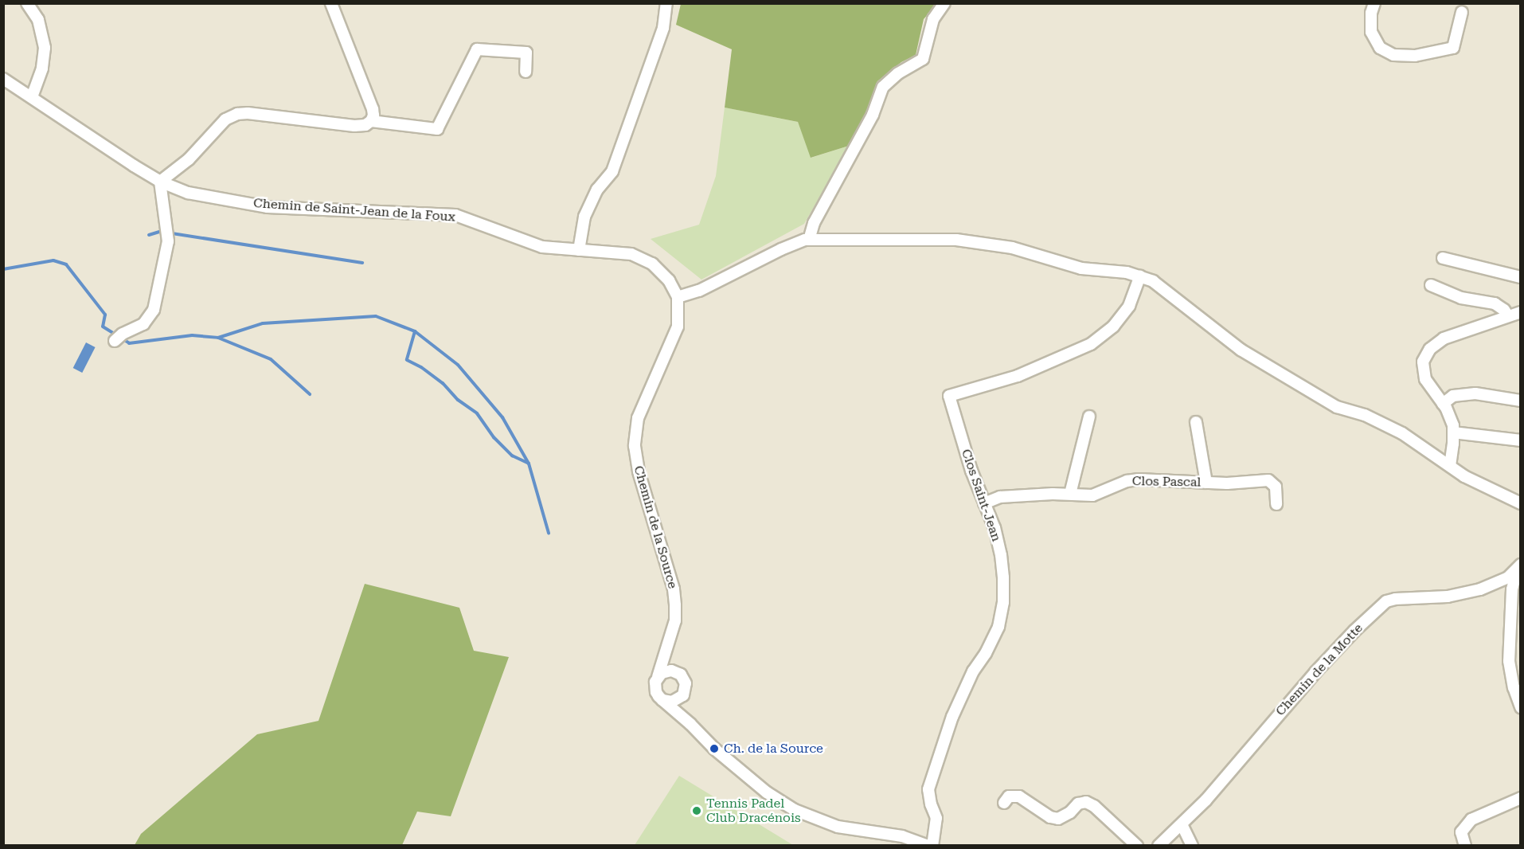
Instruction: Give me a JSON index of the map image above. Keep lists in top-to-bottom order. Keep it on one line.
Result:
{"streets":{"street":["Chemin de Saint-Jean de la Foux","Clos Pascal","Clos Saint-Jean","Chemin de la Source","Chemin de la Motte"]},"crossings":[["Chemin de Saint-Jean de la Foux","Chemin de la Source"],["Clos Pascal","Clos Saint-Jean"]],"places":["Ch. de la Source","Tennis Padel Club Dracénois"]}
